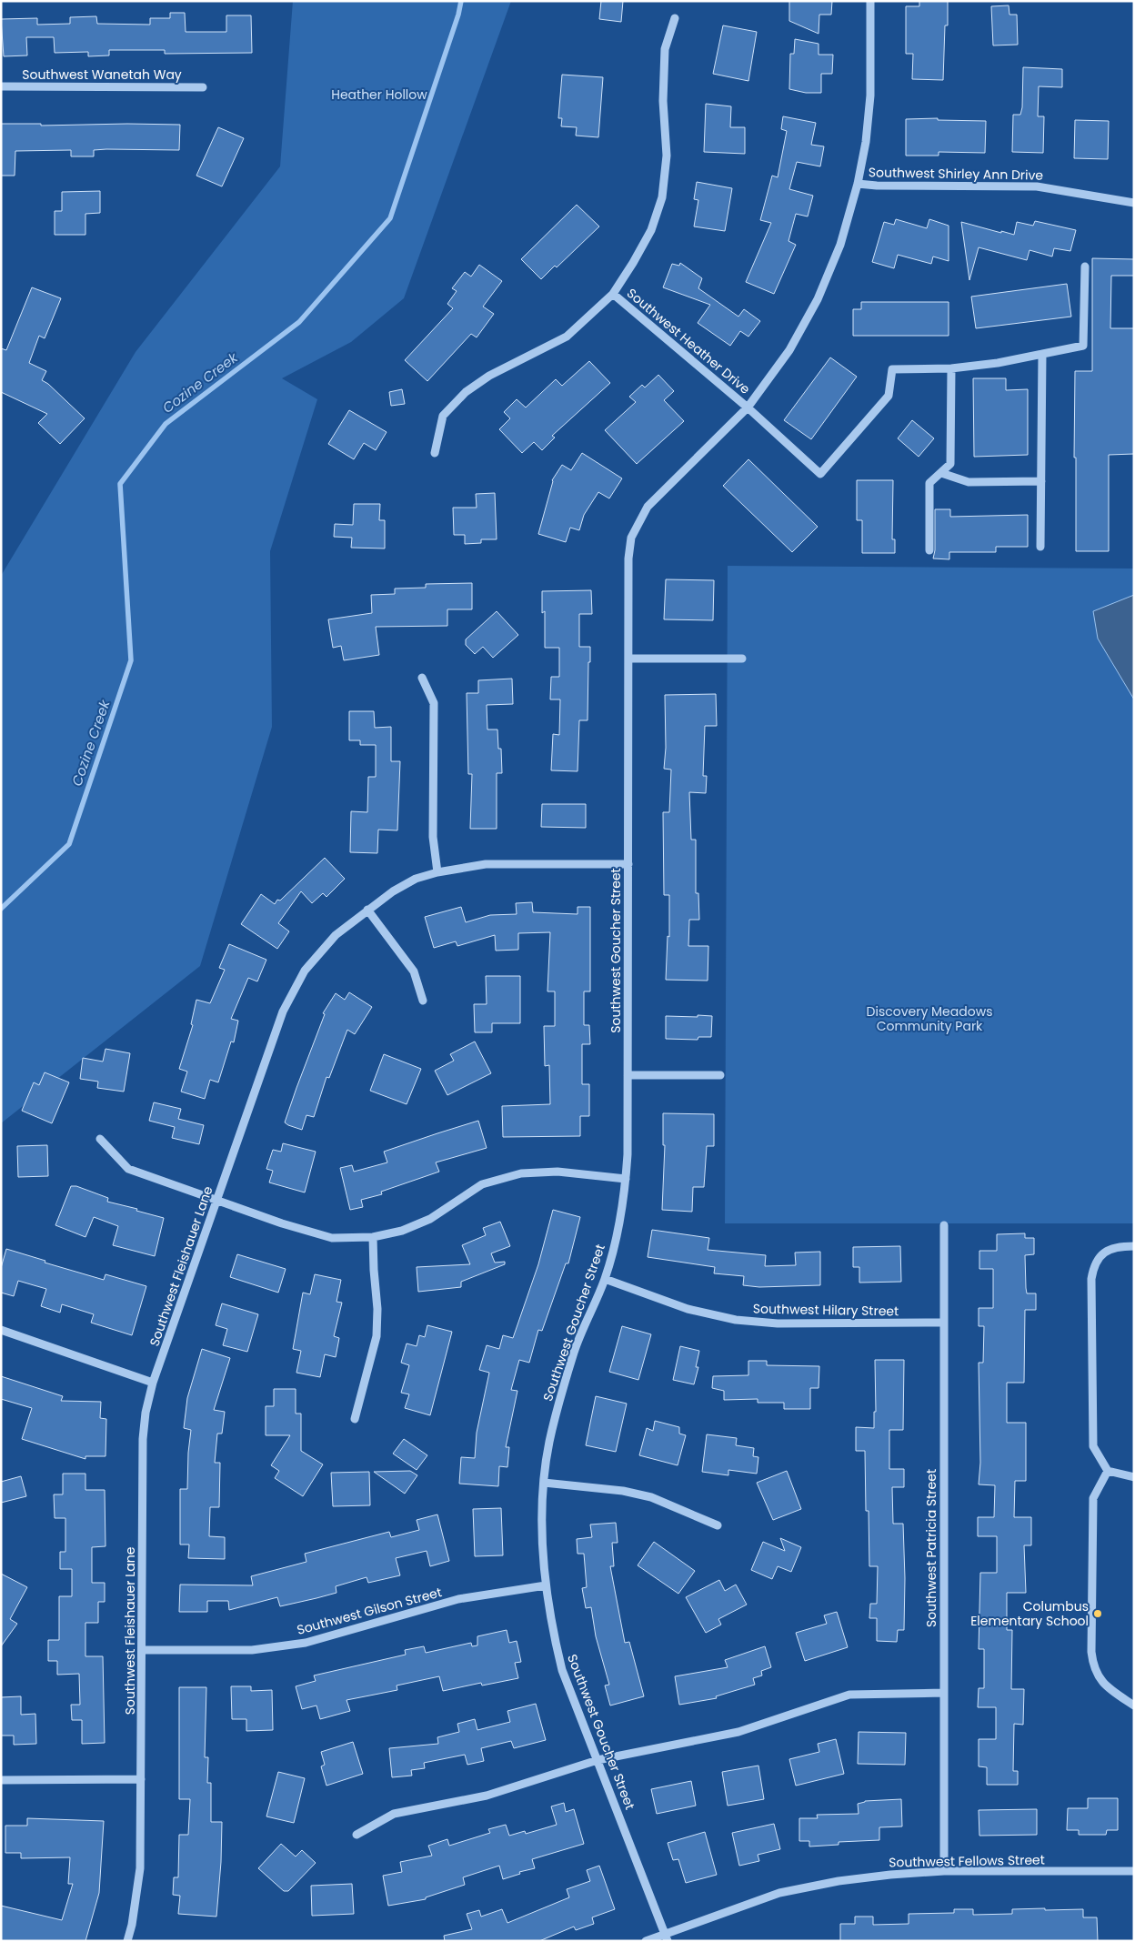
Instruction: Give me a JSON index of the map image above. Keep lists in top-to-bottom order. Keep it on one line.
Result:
{"streets":{"street":["Southwest Wanetah Way","Southwest Shirley Ann Drive","Southwest Heather Drive","Southwest Goucher Street","Southwest Fleishauer Lane","Southwest Hilary Street","Southwest Patricia Street","Southwest Gilson Street","Southwest Fellows Street"]},"crossings":[["Southwest Shirley Ann Drive","Southwest Goucher Street"],["Southwest Heather Drive","Southwest Goucher Street"],["Southwest Goucher Street","Southwest Fleishauer Lane"],["Southwest Goucher Street","Southwest Hilary Street"],["Southwest Goucher Street","Southwest Gilson Street"],["Southwest Goucher Street","Southwest Fellows Street"],["Southwest Fleishauer Lane","Southwest Gilson Street"],["Southwest Hilary Street","Southwest Patricia Street"],["Southwest Patricia Street","Southwest Fellows Street"]],"water":["Cozine Creek"],"parks":["Heather Hollow","Discovery Meadows Community Park"],"places":["Columbus Elementary School"]}
